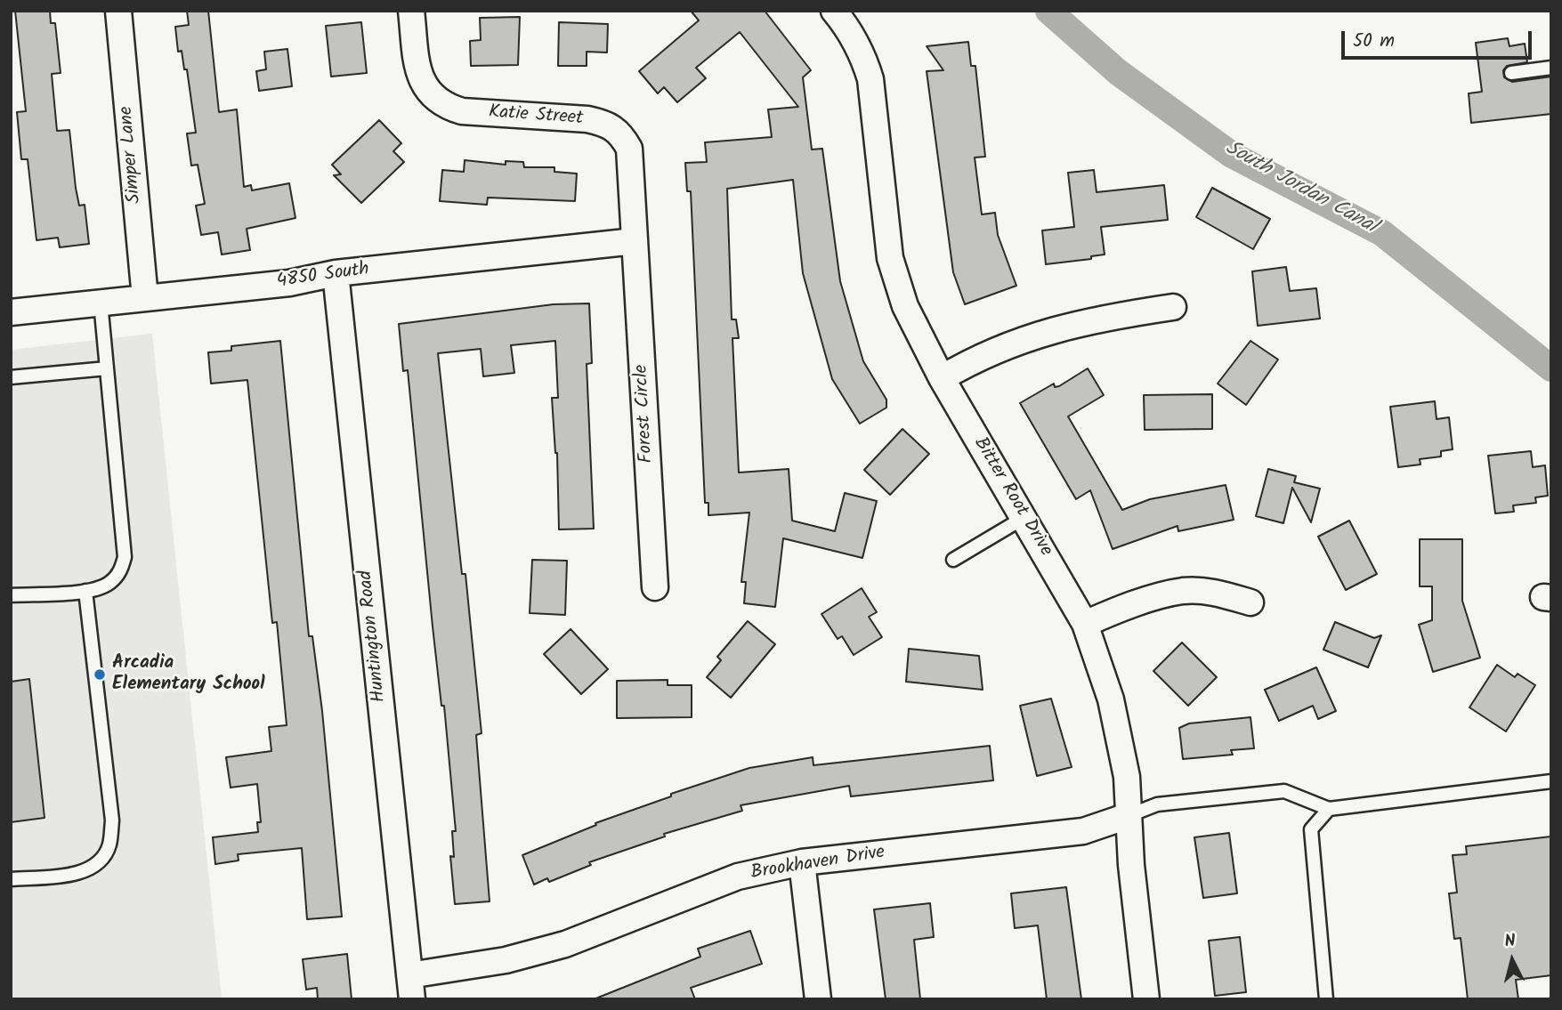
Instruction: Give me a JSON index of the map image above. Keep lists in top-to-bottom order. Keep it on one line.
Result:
{"streets":{"street":["Katie Street","Simper Lane","4850 South","Forest Circle","Bitter Root Drive","Huntington Road","Brookhaven Drive"]},"crossings":[["Katie Street","4850 South"],["Katie Street","Forest Circle"],["Simper Lane","4850 South"],["4850 South","Forest Circle"],["4850 South","Huntington Road"],["Bitter Root Drive","Brookhaven Drive"],["Huntington Road","Brookhaven Drive"]],"water":["South Jordan Canal"],"places":["Arcadia Elementary School"],"scale_bar":"50 m","north":"top"}
